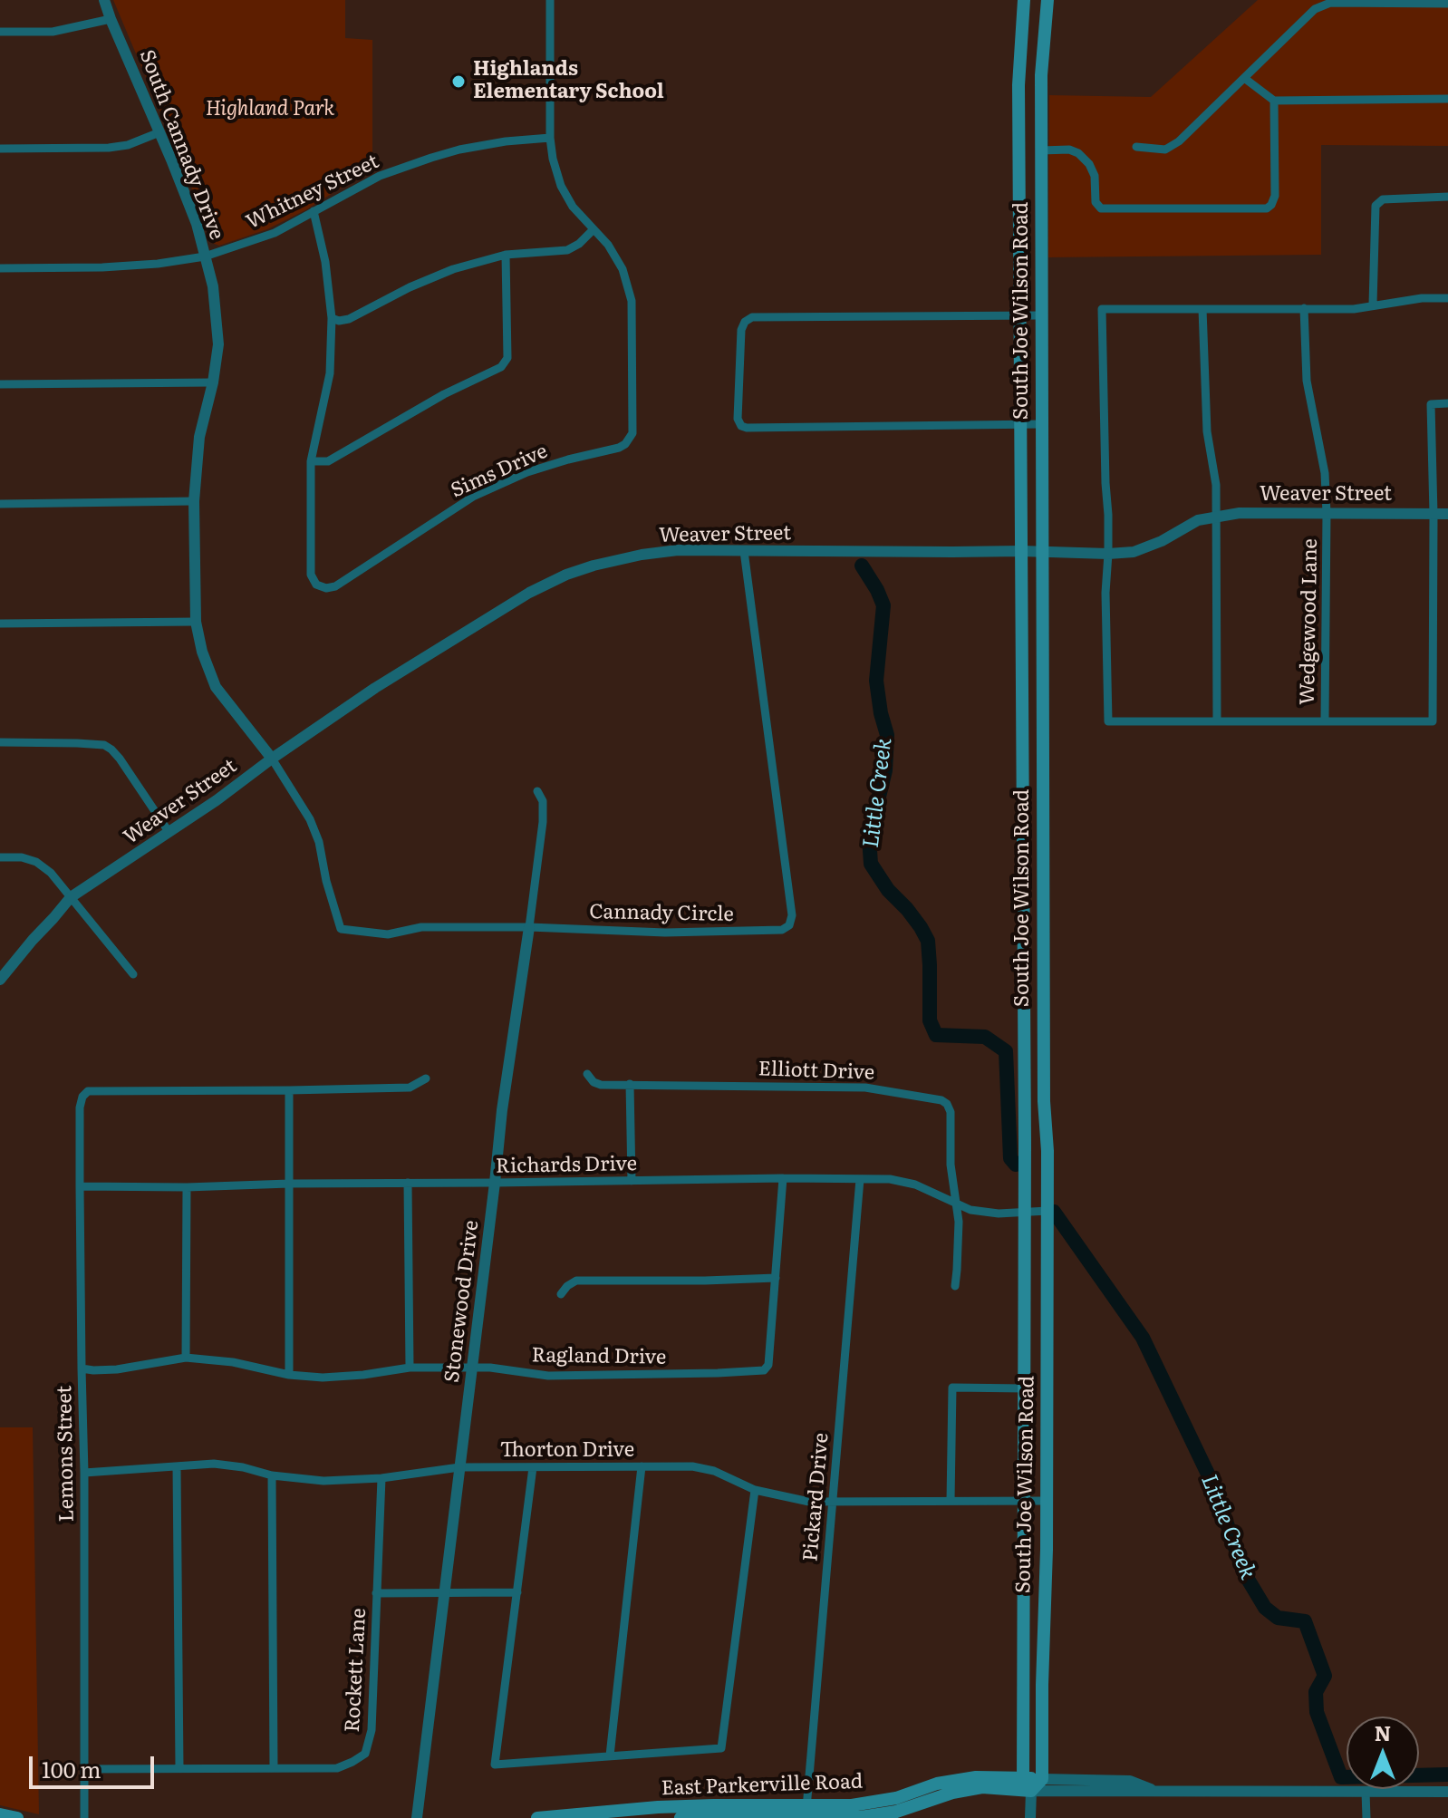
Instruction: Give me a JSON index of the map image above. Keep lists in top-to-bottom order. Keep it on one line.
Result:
{"streets":{"main road":["South Joe Wilson Road","East Parkerville Road"],"street":["South Cannady Drive","Whitney Street","Sims Drive","Weaver Street","Wedgewood Lane","Cannady Circle","Elliott Drive","Richards Drive","Stonewood Drive","Ragland Drive","Thorton Drive","Lemons Street","Pickard Drive","Rockett Lane"]},"crossings":[["South Cannady Drive","Whitney Street"],["South Cannady Drive","Weaver Street"],["South Cannady Drive","Cannady Circle"],["Whitney Street","Sims Drive"],["South Joe Wilson Road","Weaver Street"],["South Joe Wilson Road","Richards Drive"],["South Joe Wilson Road","Thorton Drive"],["South Joe Wilson Road","East Parkerville Road"],["Weaver Street","Wedgewood Lane"],["Weaver Street","Cannady Circle"],["Cannady Circle","Stonewood Drive"],["Elliott Drive","Richards Drive"],["Richards Drive","Stonewood Drive"],["Richards Drive","Lemons Street"],["Richards Drive","Pickard Drive"],["Stonewood Drive","Ragland Drive"],["Stonewood Drive","Thorton Drive"],["Ragland Drive","Lemons Street"],["Thorton Drive","Lemons Street"],["Thorton Drive","Pickard Drive"],["Thorton Drive","Rockett Lane"],["Lemons Street","Rockett Lane"],["Pickard Drive","East Parkerville Road"]],"water":["Little Creek"],"parks":["Highland Park"],"places":["Highlands Elementary School"],"scale_bar":"100 m","north":"top"}
